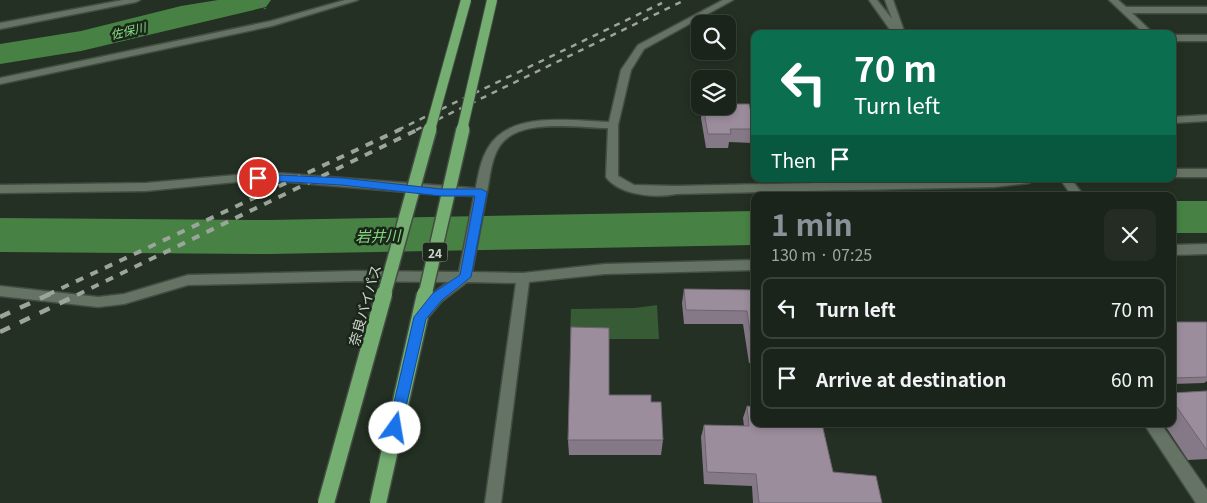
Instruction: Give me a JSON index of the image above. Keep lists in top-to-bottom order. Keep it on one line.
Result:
{"streets":{"highway":["24","奈良バイパス"]},"water":["佐保川","岩井川"],"page":{"turn":["70 m","Turn left"],"then":"Then","heading":["1 min","130 m · 07:25"],"list":[{"name":"Turn left","value":"70 m"},{"name":"Arrive at destination","value":"60 m"}]}}
